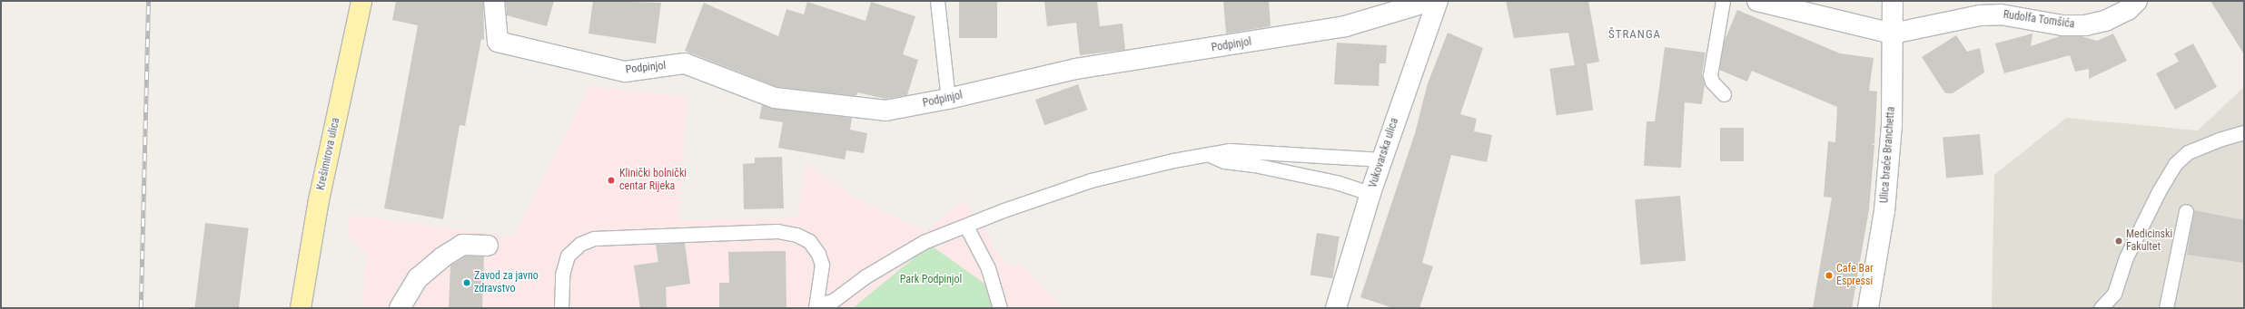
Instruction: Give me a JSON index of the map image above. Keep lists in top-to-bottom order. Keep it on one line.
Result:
{"streets":{"main road":["Krešimirova ulica"],"street":["Rudolfa Tomšića","Podpinjol","Vukovarska ulica","Ulica braće Branchetta"]},"crossings":[["Rudolfa Tomšića","Ulica braće Branchetta"]],"districts":["ŠTRANGA"],"parks":["Park Podpinjol"],"places":["Klinički bolnički centar Rijeka","Medicinski Fakultet","Cafe Bar Espressi","Zavod za javno zdravstvo"]}
